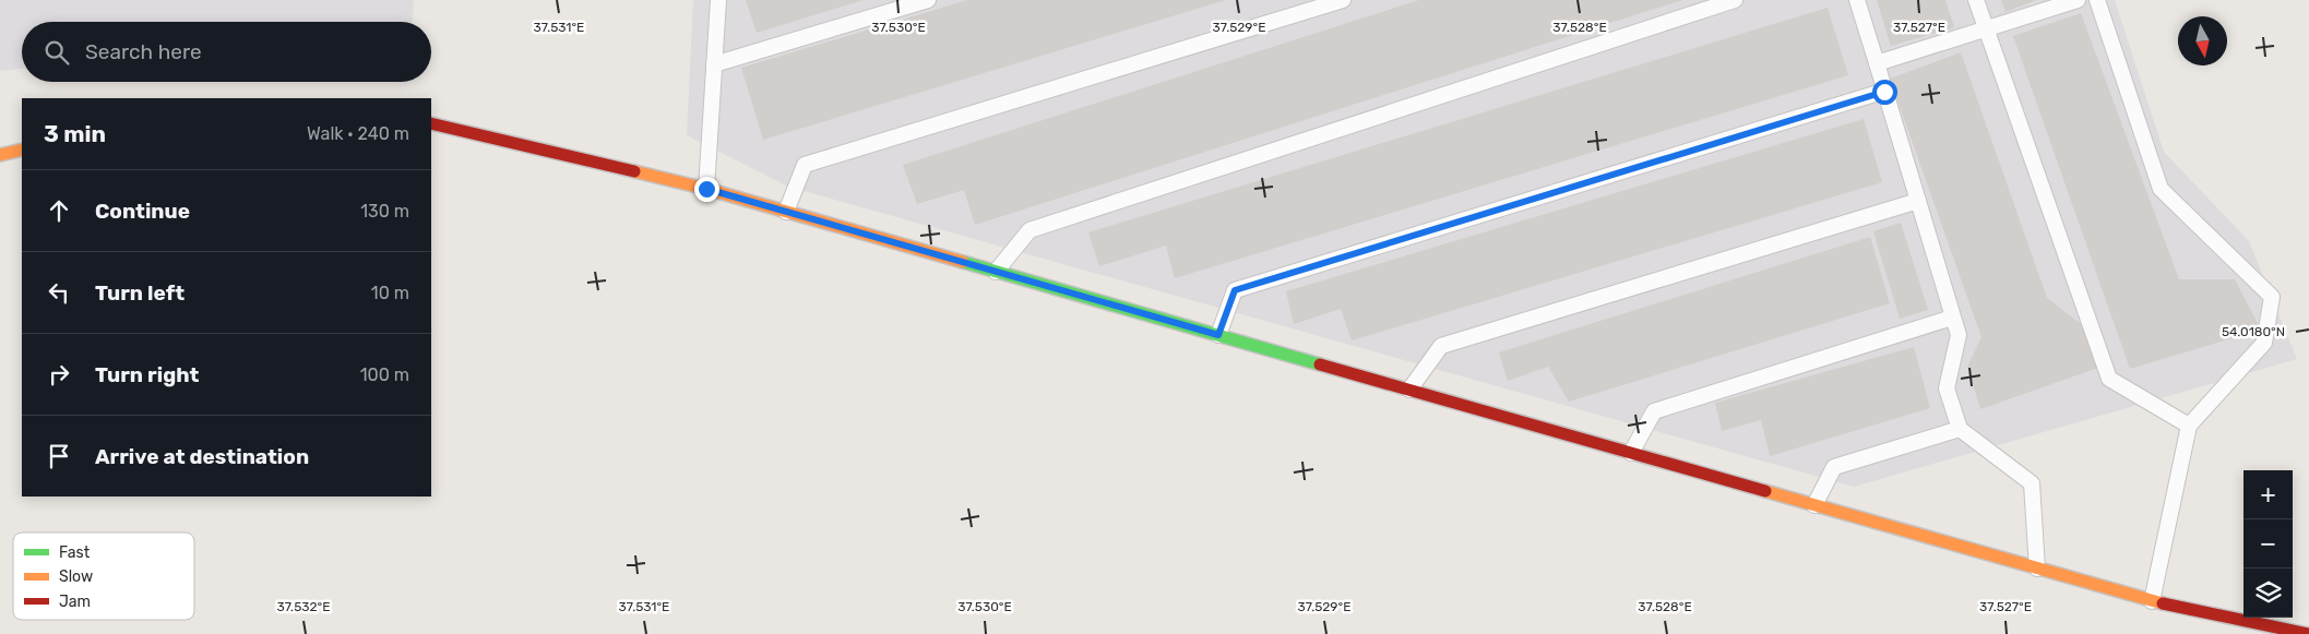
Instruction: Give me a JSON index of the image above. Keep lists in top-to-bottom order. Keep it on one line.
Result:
{"legend":["Fast","Slow","Jam"],"north":"bottom","page":{"search":"Search here","heading":["3 min","Walk · 240 m"],"list":[["Continue","130 m"],["Turn left","10 m"],["Turn right","100 m"],"Arrive at destination"],"map_buttons":["+","−"]},"coordinates":["37.531°E","37.530°E","37.529°E","37.528°E","37.527°E","54.0180°N","37.532°E"]}
